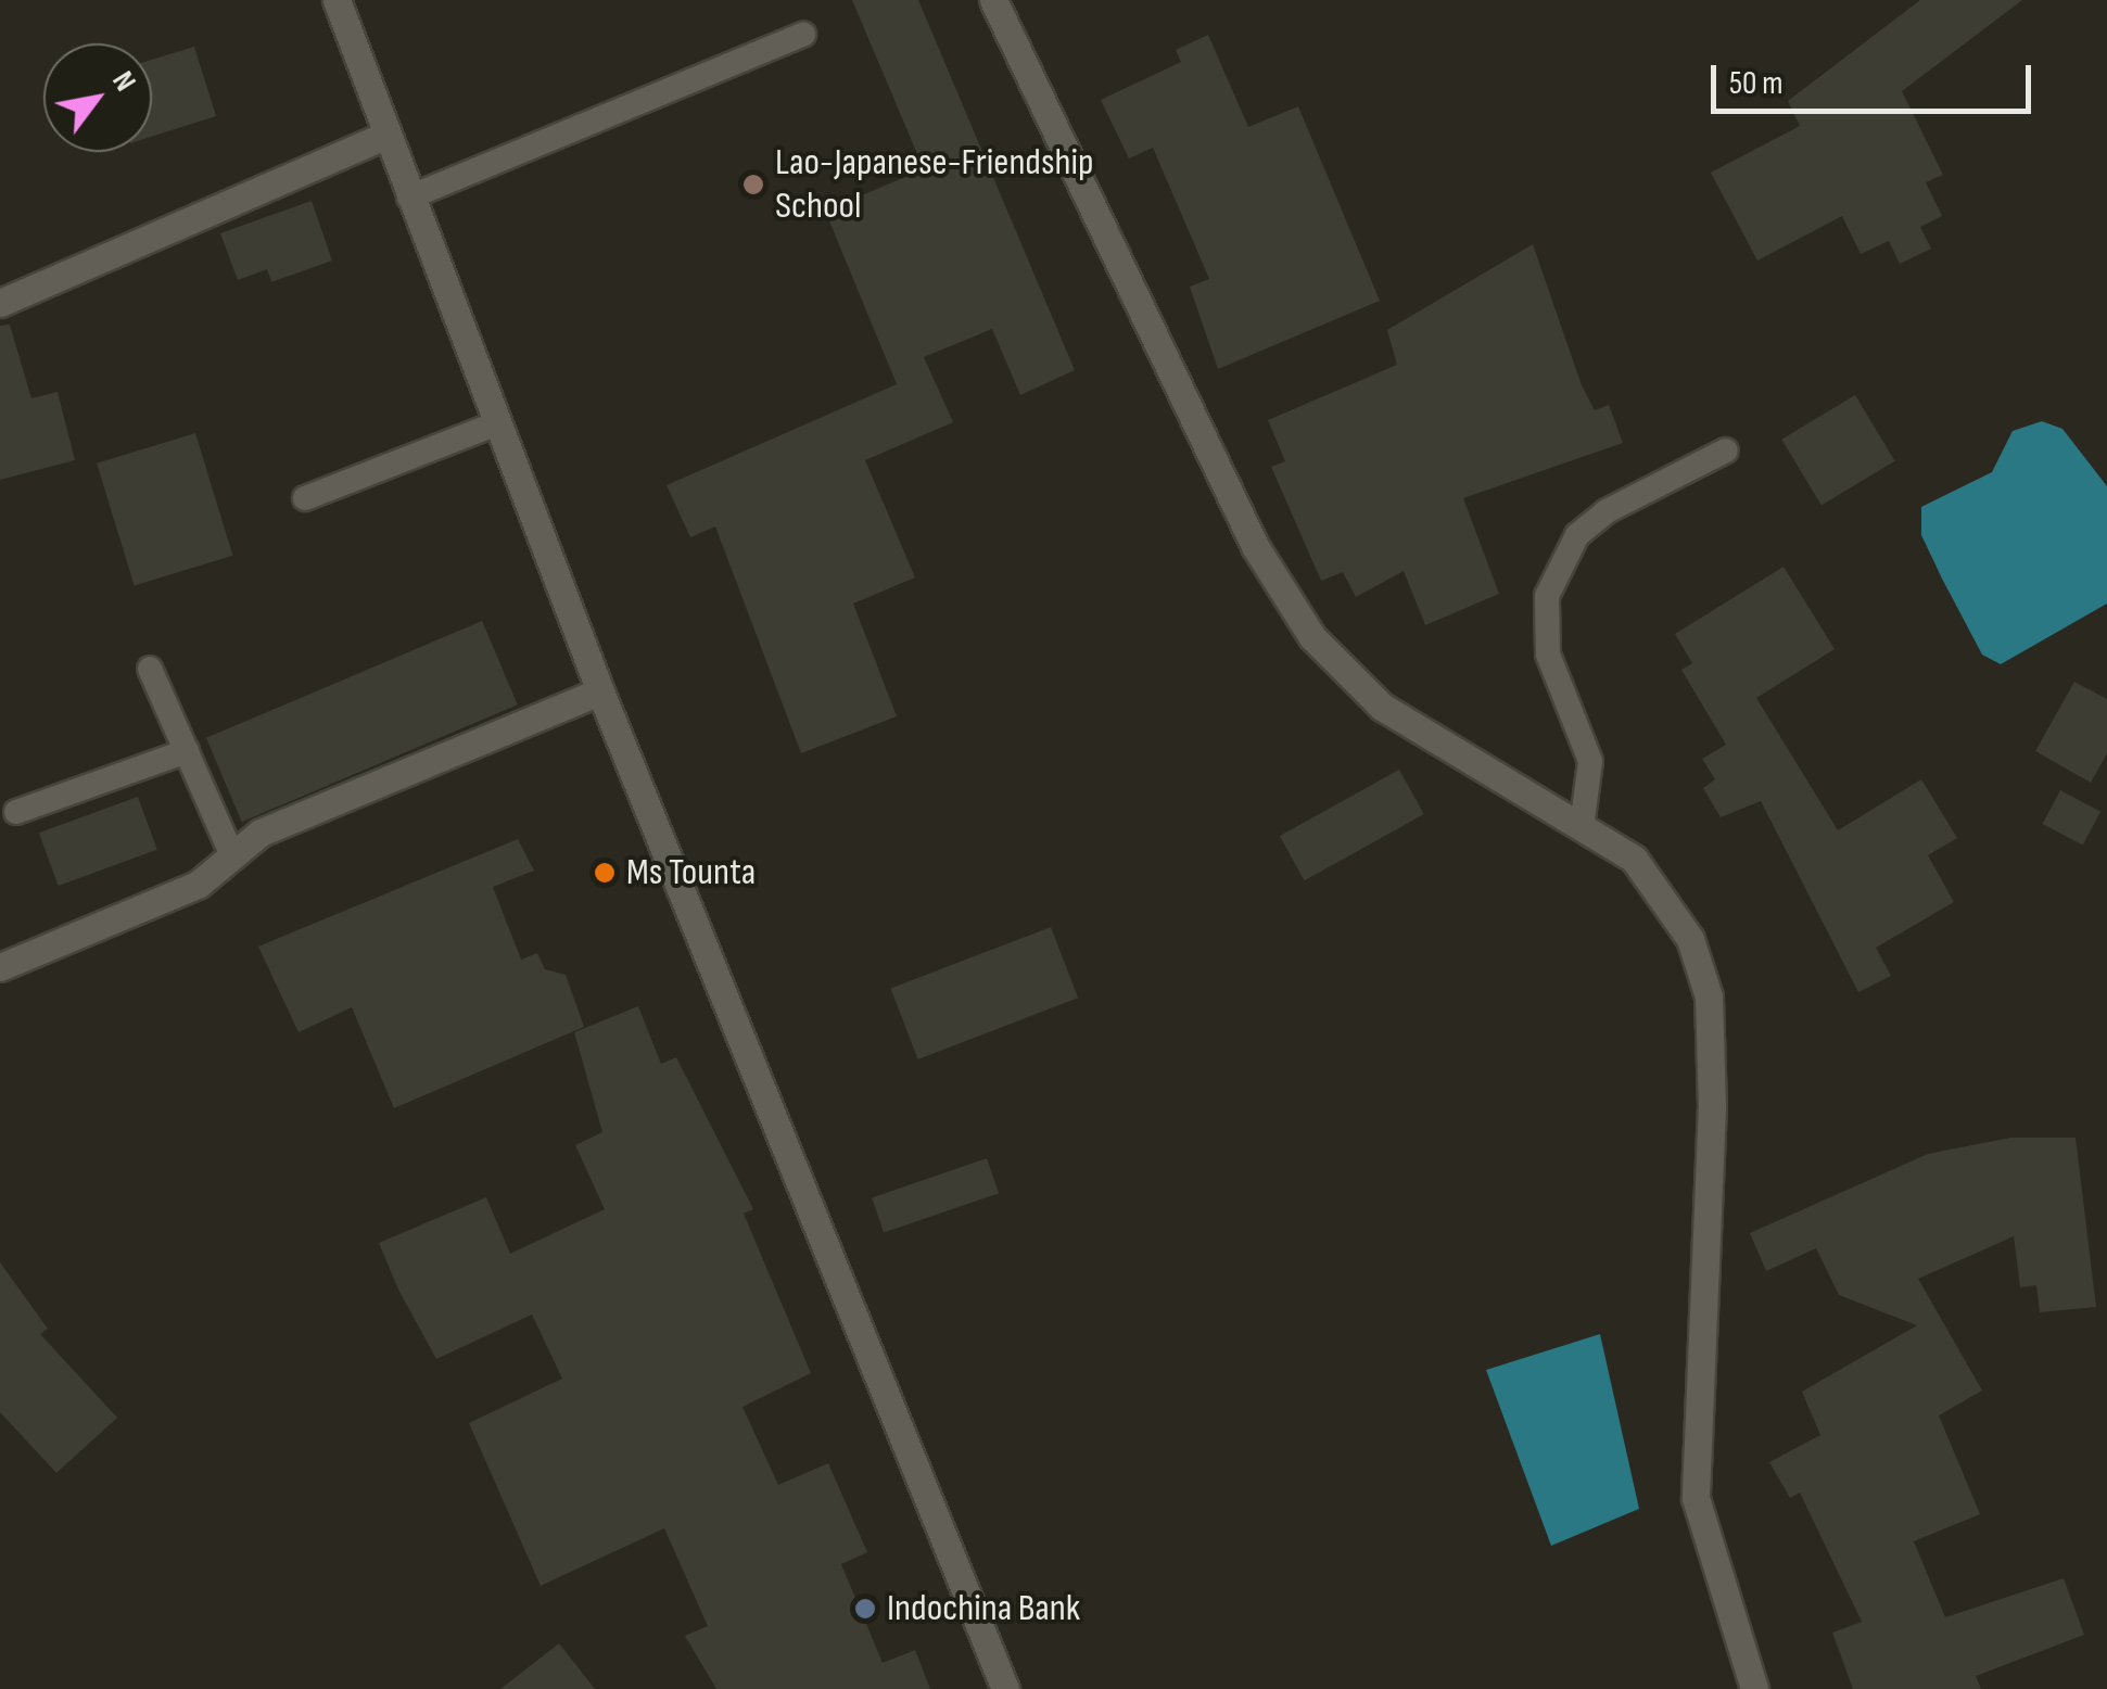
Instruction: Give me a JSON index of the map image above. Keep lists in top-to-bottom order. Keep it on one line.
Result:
{"places":["Lao-Japanese-Friendship School","Ms Tounta","Indochina Bank"],"scale_bar":"50 m","north":"top right"}
